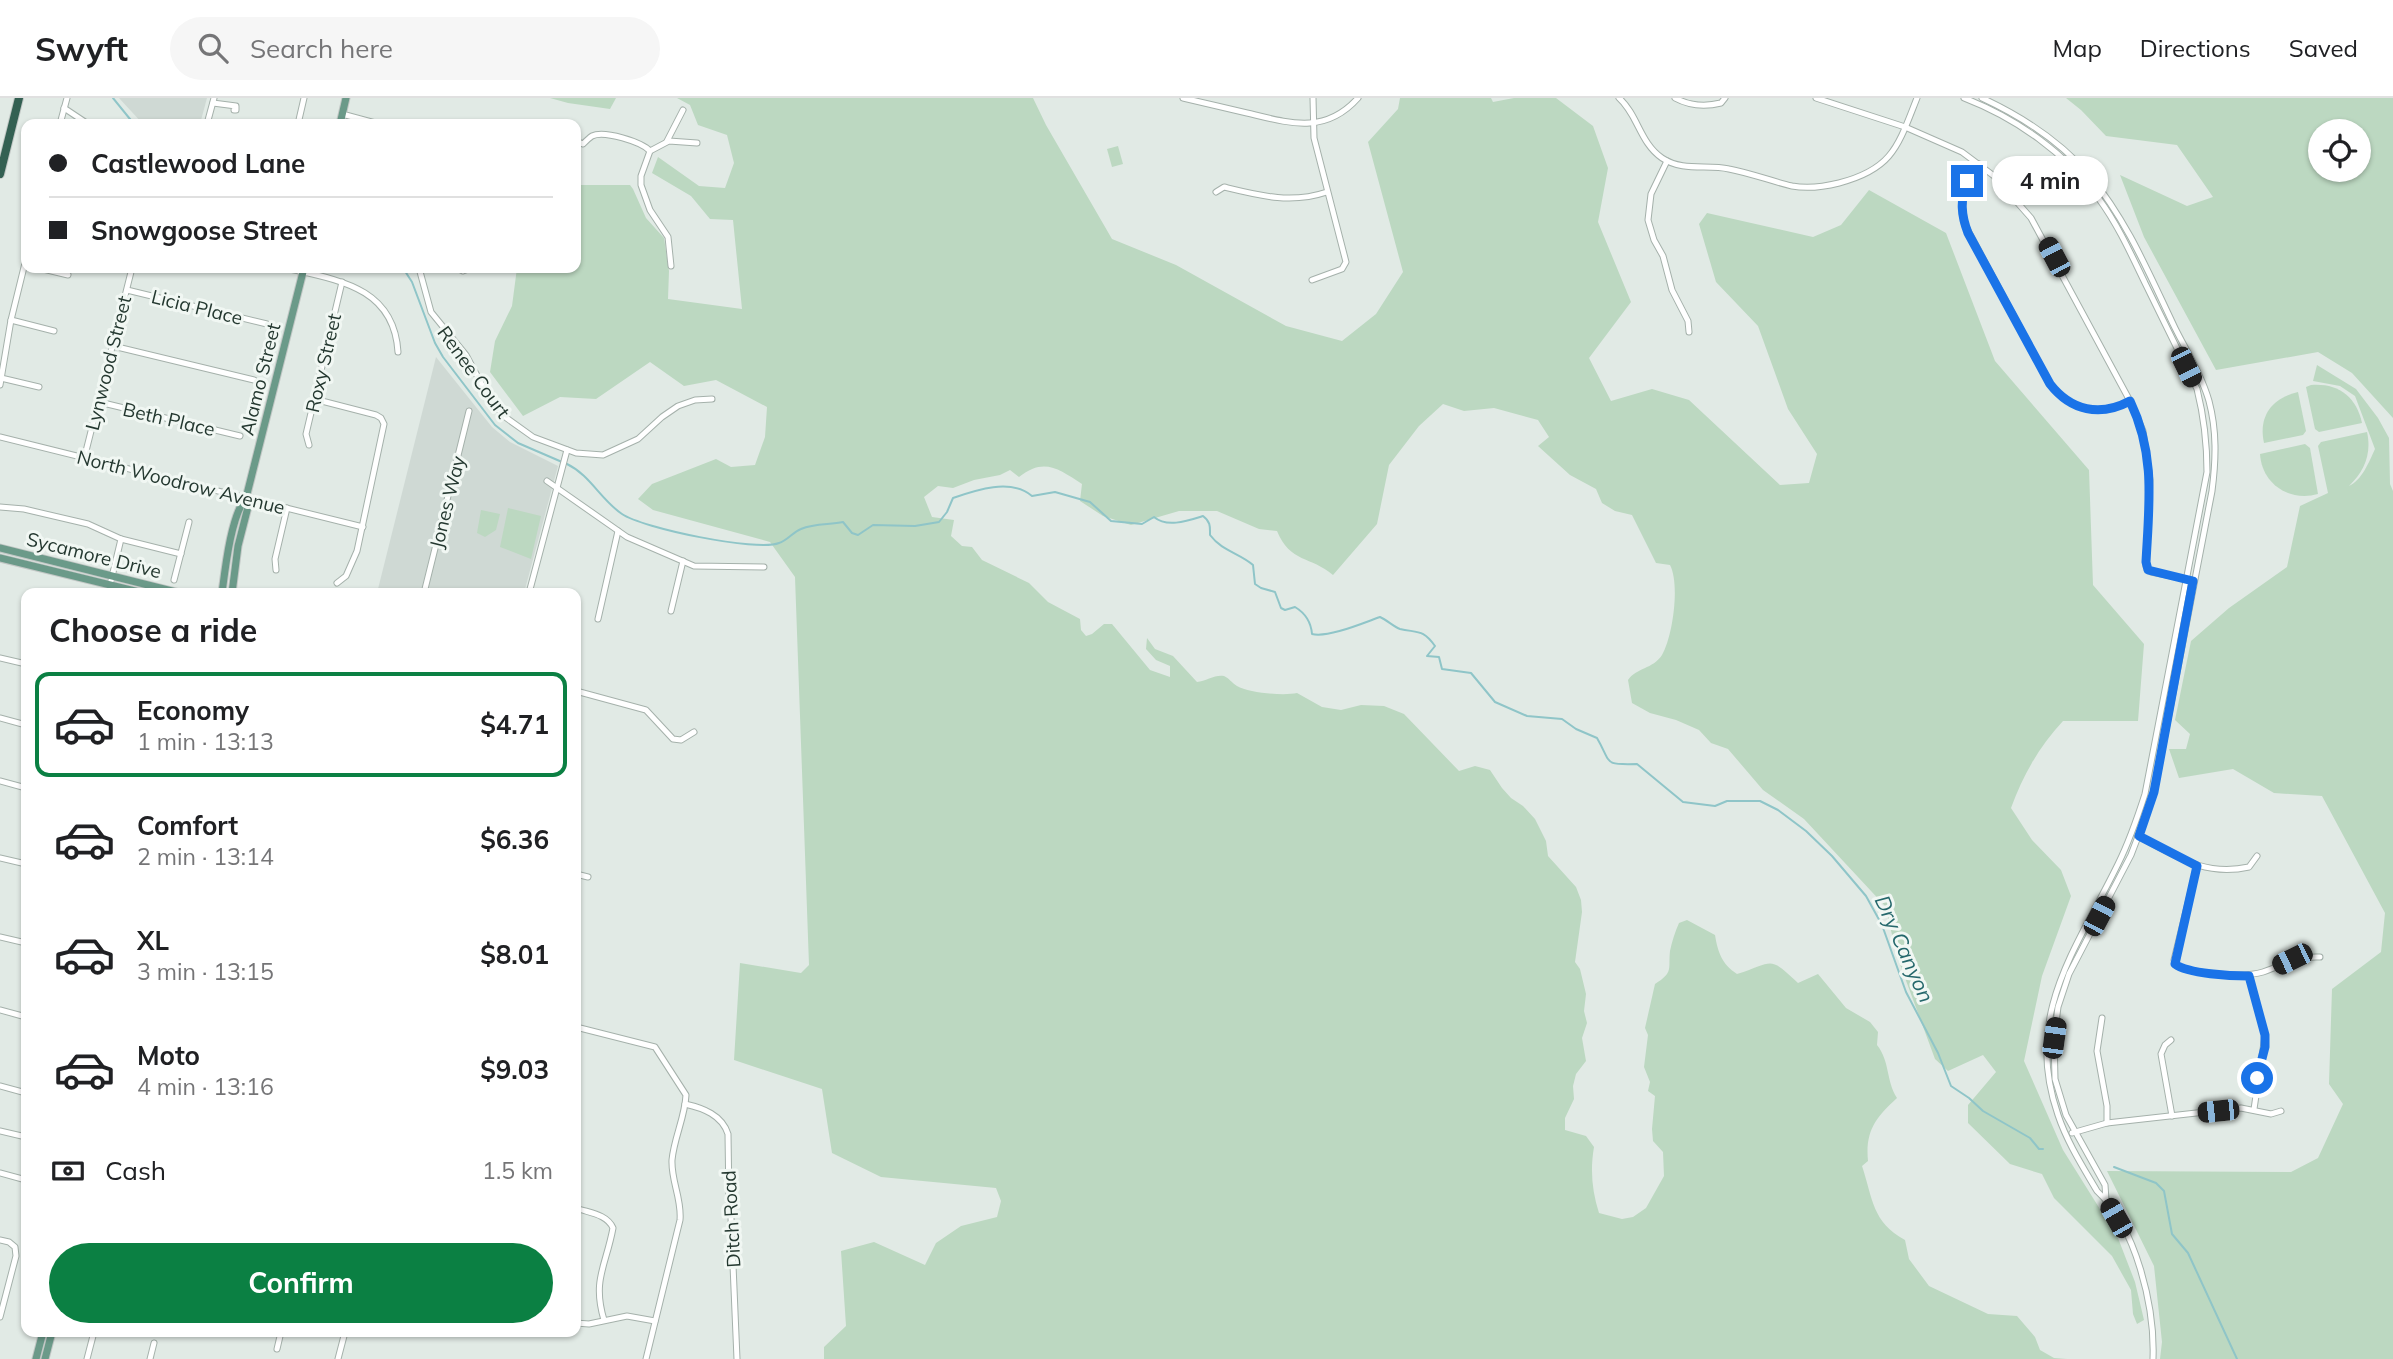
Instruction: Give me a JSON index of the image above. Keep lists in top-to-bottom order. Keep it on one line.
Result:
{"streets":{"main road":["Alamo Street","Sycamore Drive"],"street":["Licia Place","Lynwood Street","Roxy Street","Renee Court","Beth Place","North Woodrow Avenue","Jones Way","Ditch Road"]},"crossings":[["Licia Place","Lynwood Street"],["Lynwood Street","Beth Place"],["Lynwood Street","North Woodrow Avenue"],["Alamo Street","North Woodrow Avenue"]],"water":["Dry Canyon"],"page":{"header":"Swyft","search":"Search here","nav":["Map","Directions","Saved"],"banner":["Castlewood Lane","Snowgoose Street"],"bubble":"4 min","heading":"Choose a ride","list":[{"name":"Economy","note":"1 min · 13:13","value":"$4.71"},{"name":"Comfort","note":"2 min · 13:14","value":"$6.36"},{"name":"XL","note":"3 min · 13:15","value":"$8.01"},{"name":"Moto","note":"4 min · 13:16","value":"$9.03"}],"pay":["Cash","1.5 km"],"buttons":"Confirm"}}
